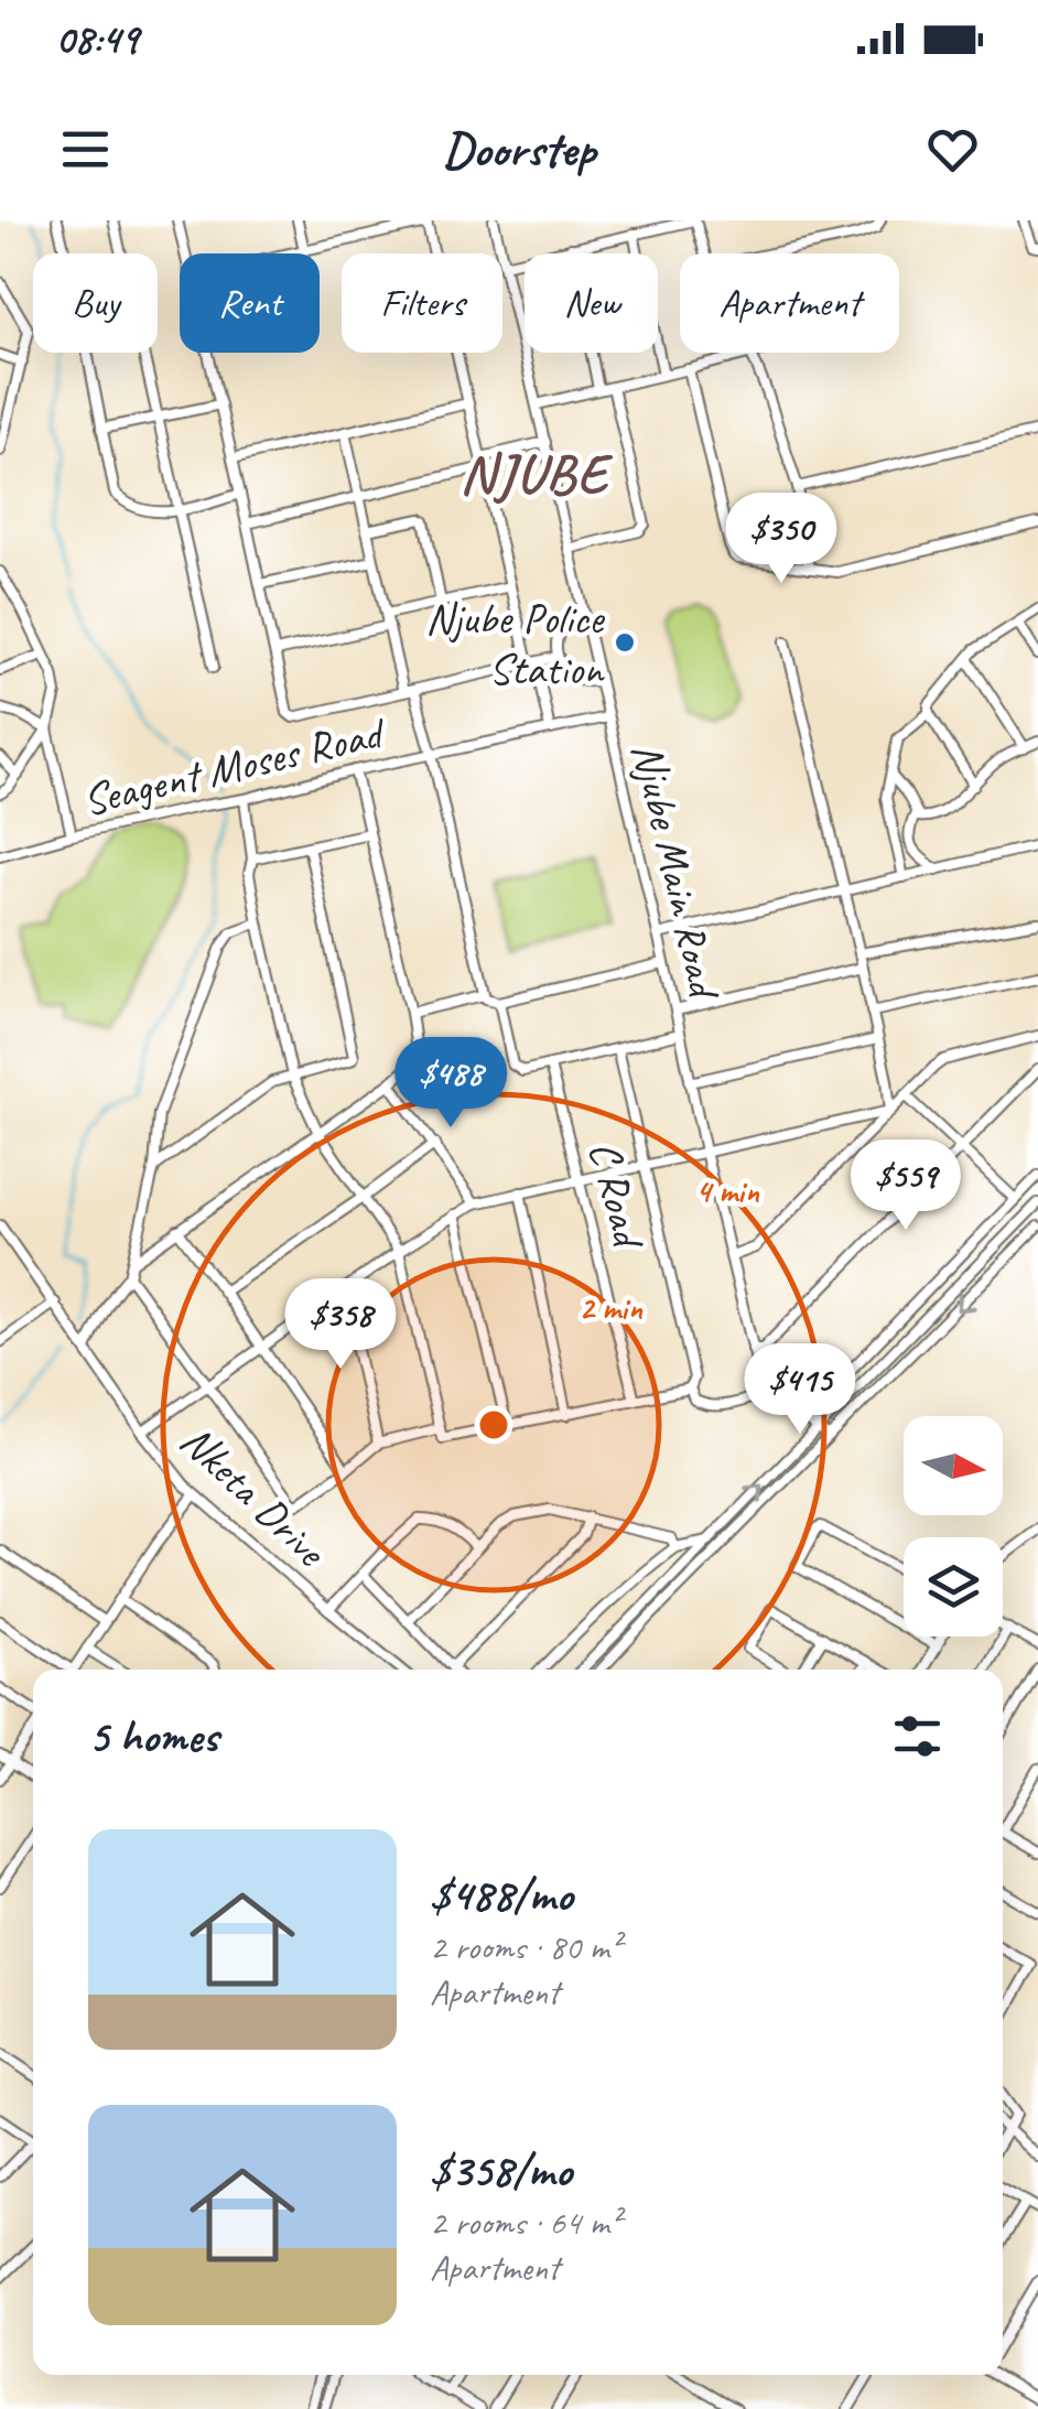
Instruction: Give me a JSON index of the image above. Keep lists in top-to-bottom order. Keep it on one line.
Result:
{"streets":{"street":["Seagent Moses Road","Njube Main Road","C Road","Nketa Drive"]},"crossings":[["Seagent Moses Road","Njube Main Road"]],"districts":["NJUBE"],"places":["Njube Police Station"],"north":"right","page":{"status":"08:49","header":"Doorstep","chip":["Buy","Rent","Filters","New","Apartment"],"price":["$350","$488","$559","$358","$415"],"heading":"5 homes","list":[{"name":"$488/mo","note":"2 rooms · 80 m² · Apartment"},{"name":"$358/mo","note":"2 rooms · 64 m² · Apartment"}]},"rings":["4 min","2 min"]}
